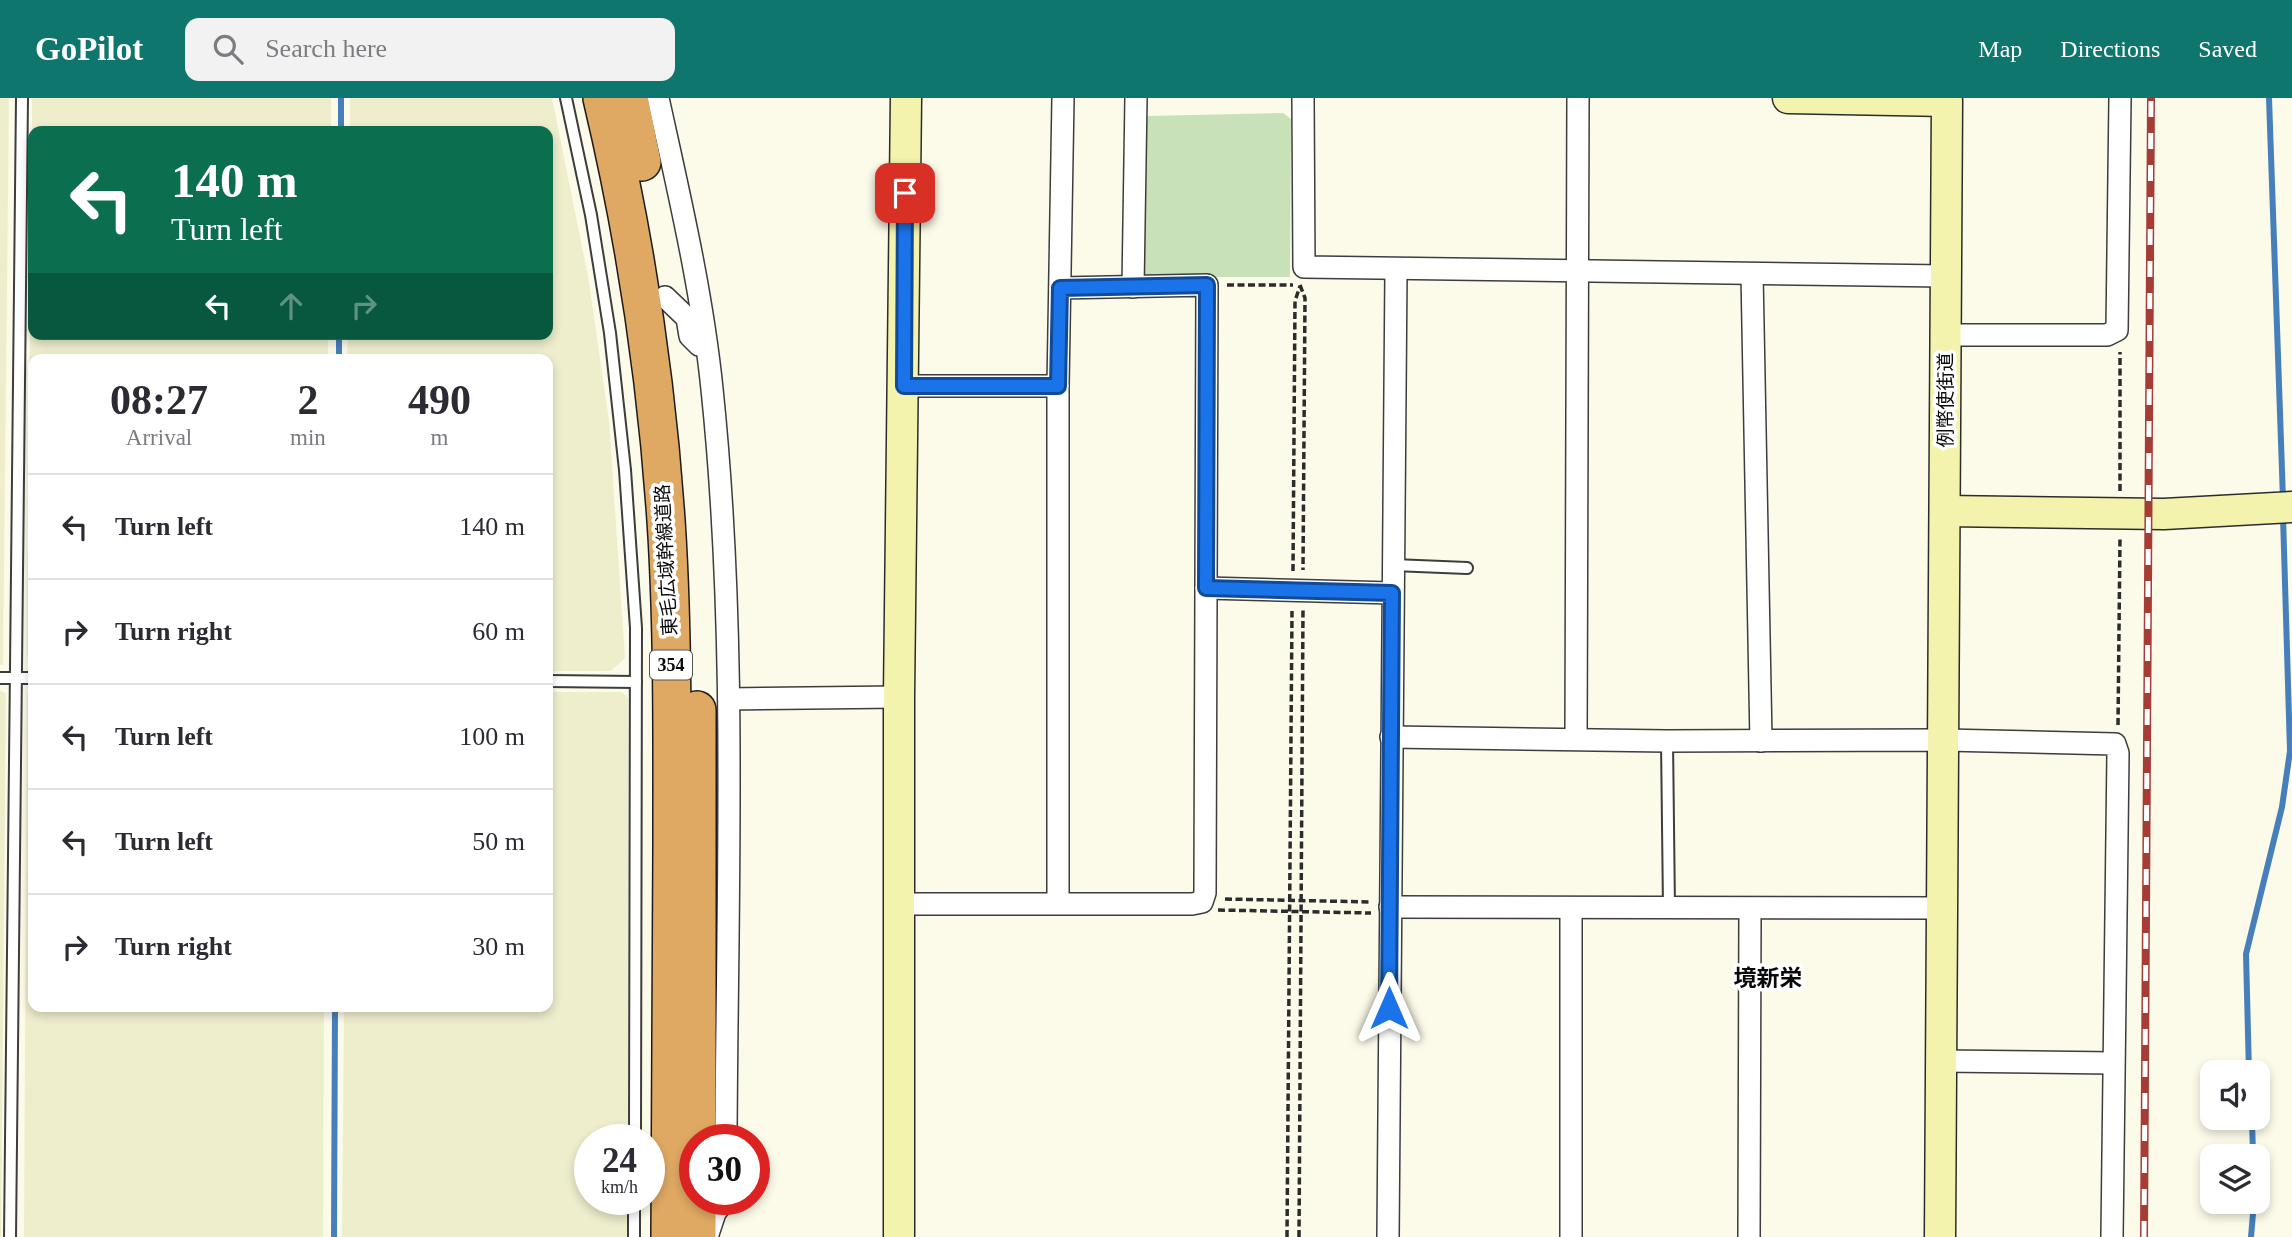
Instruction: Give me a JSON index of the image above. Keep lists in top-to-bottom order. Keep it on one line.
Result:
{"streets":{"highway":["東毛広域幹線道路","354"],"street":["例幣使街道"]},"districts":["境新栄"],"page":{"header":"GoPilot","search":"Search here","nav":["Map","Directions","Saved"],"turn":["140 m","Turn left"],"eta":["08:27","Arrival","2","min","490","m"],"list":[{"name":"Turn left","value":"140 m"},{"name":"Turn right","value":"60 m"},{"name":"Turn left","value":"100 m"},{"name":"Turn left","value":"50 m"},{"name":"Turn right","value":"30 m"}],"speed":"24 km/h","limit":"30"}}
